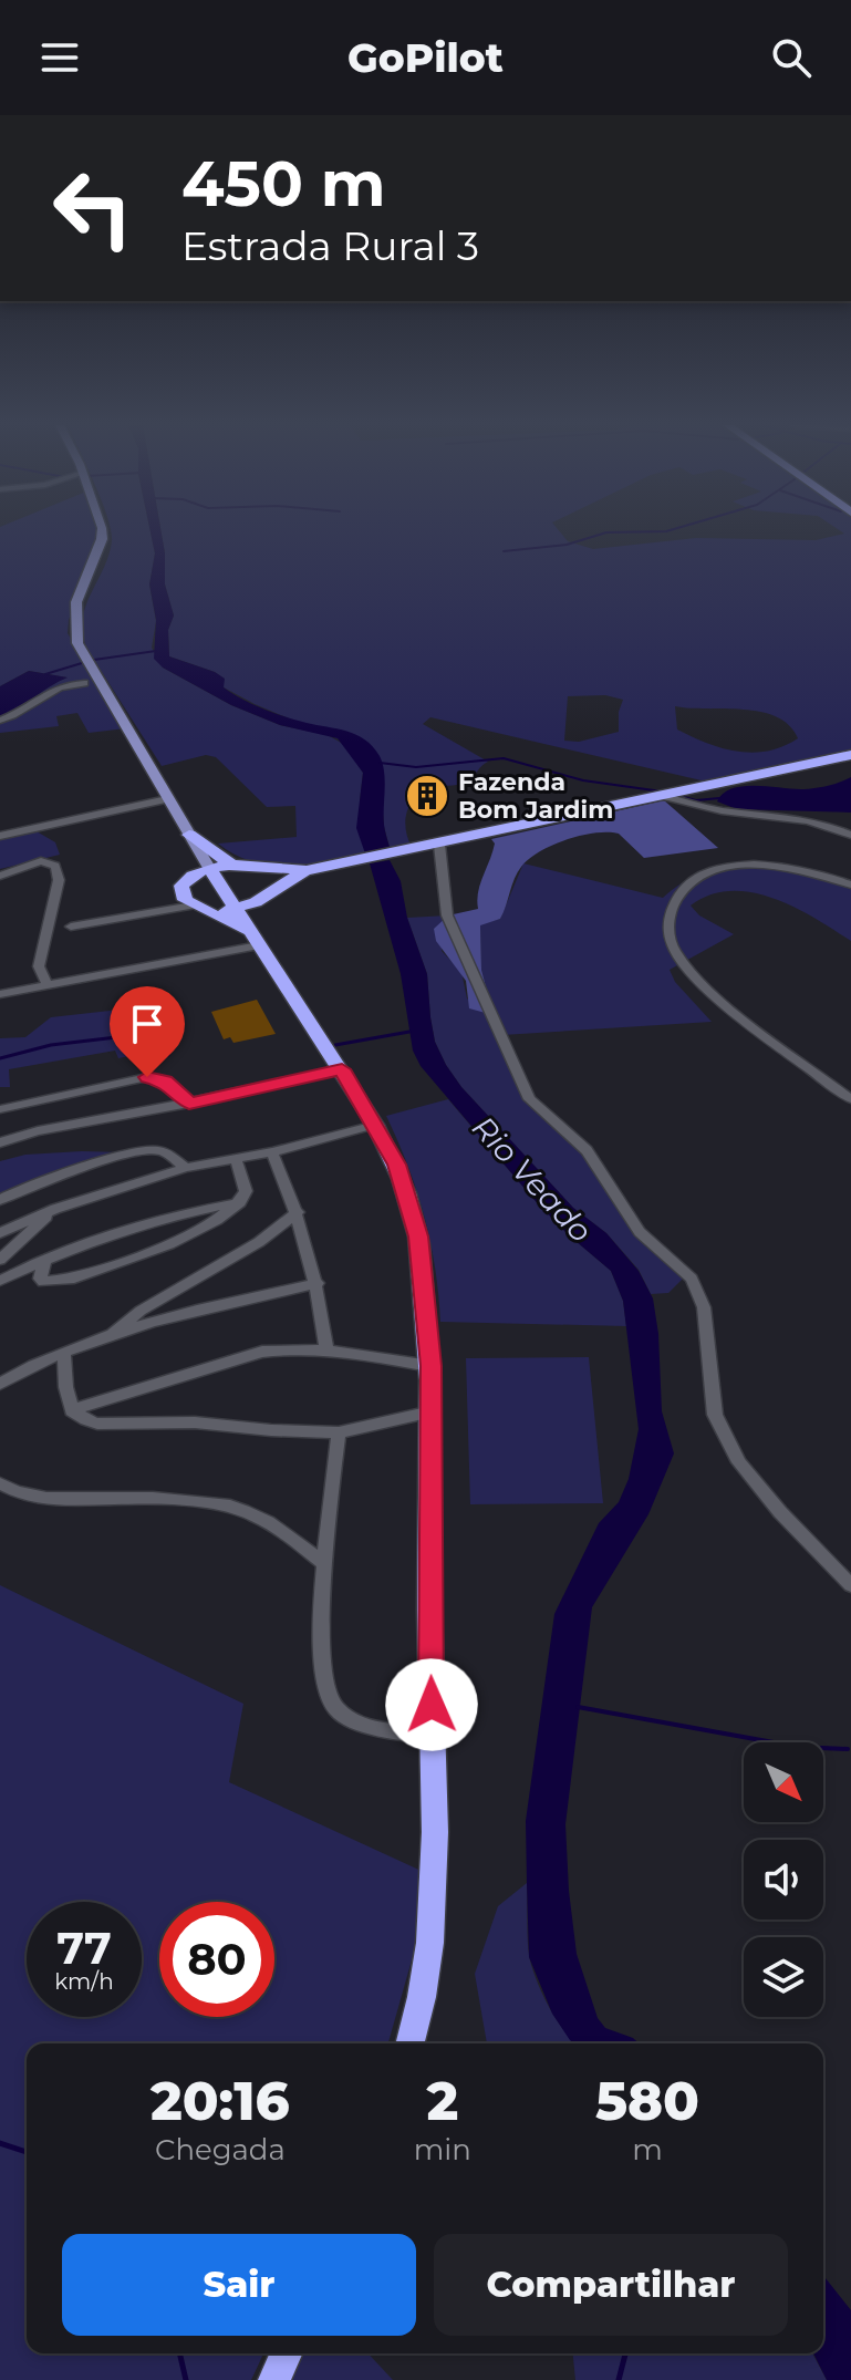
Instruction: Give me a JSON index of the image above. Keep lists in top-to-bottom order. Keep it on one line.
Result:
{"water":["Rio Veado"],"places":{"building":["Fazenda Bom Jardim"]},"north":"bottom right","page":{"header":"GoPilot","turn":["450 m","Estrada Rural 3"],"speed":"77 km/h","limit":"80","eta":["20:16","Chegada","2","min","580","m"],"buttons":["Sair","Compartilhar"]}}
